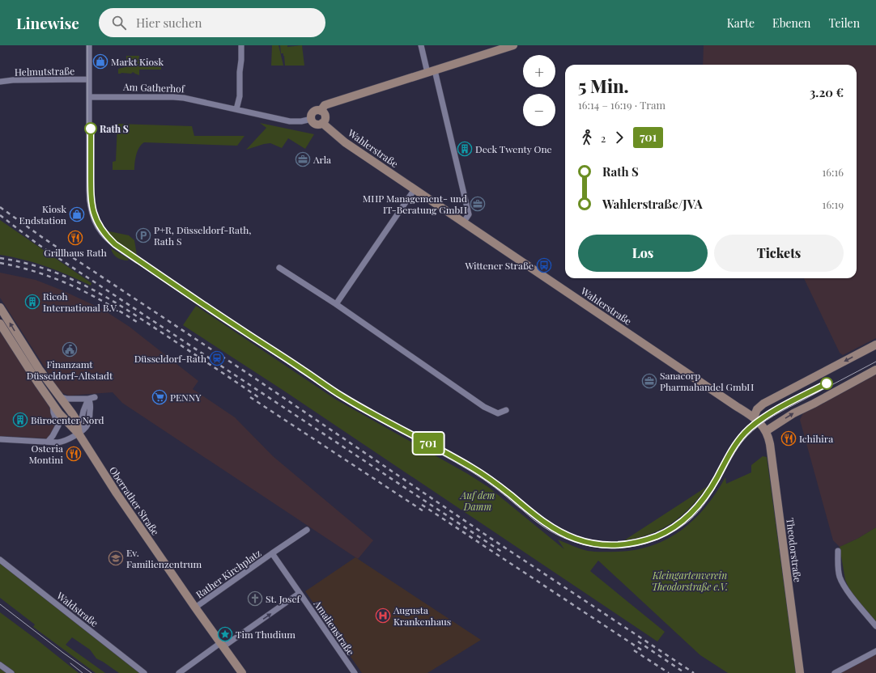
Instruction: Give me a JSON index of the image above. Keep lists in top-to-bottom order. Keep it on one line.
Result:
{"streets":{"main road":["Wahlerstraße","Oberrather Straße","Theodorstraße"],"street":["Helmutstraße","Am Gatherhof","Rather Kirchplatz","Waldstraße","Amalienstraße"]},"crossings":[["Am Gatherhof","Wahlerstraße"],["Wahlerstraße","Theodorstraße"],["Oberrather Straße","Rather Kirchplatz"],["Rather Kirchplatz","Amalienstraße"]],"parks":["Auf dem Damm","Kleingartenverein Theodorstraße e.V."],"places":{"shop":["Markt Kiosk","Kiosk Endstation"],"other":["Rath S"],"building":["Deck Twenty One","Ricoh International B.V.","Bürocenter Nord"],"office":["Arla","MHP Management- und IT-Beratung GmbH","Sanacorp Pharmahandel GmbH"],"parking":["P+R, Düsseldorf-Rath, Rath S"],"restaurant":["Grillhaus Rath","Ichihira","Osteria Montini"],"bus stop":["Wittener Straße"],"public building":["Finanzamt Düsseldorf-Altstadt"],"station":["Düsseldorf-Rath"],"supermarket":["PENNY"],"school or university":["Ev. Familienzentrum"],"church":["St. Josef"],"hospital":["Augusta Krankenhaus"],"place":["Tim Thudium"]},"lines":["tram line 701"],"page":{"header":"Linewise","search":"Hier suchen","nav":["Karte","Ebenen","Teilen"],"on_map":"701","map_buttons":["+","−"],"heading":["5 Min.","16:14 – 16:19 · Tram","3.20 €"],"legs":["2","701"],"list":[{"name":"Rath S","value":"16:16"},{"name":"Wahlerstraße/JVA","value":"16:19"}],"buttons":["Los","Tickets"]}}
